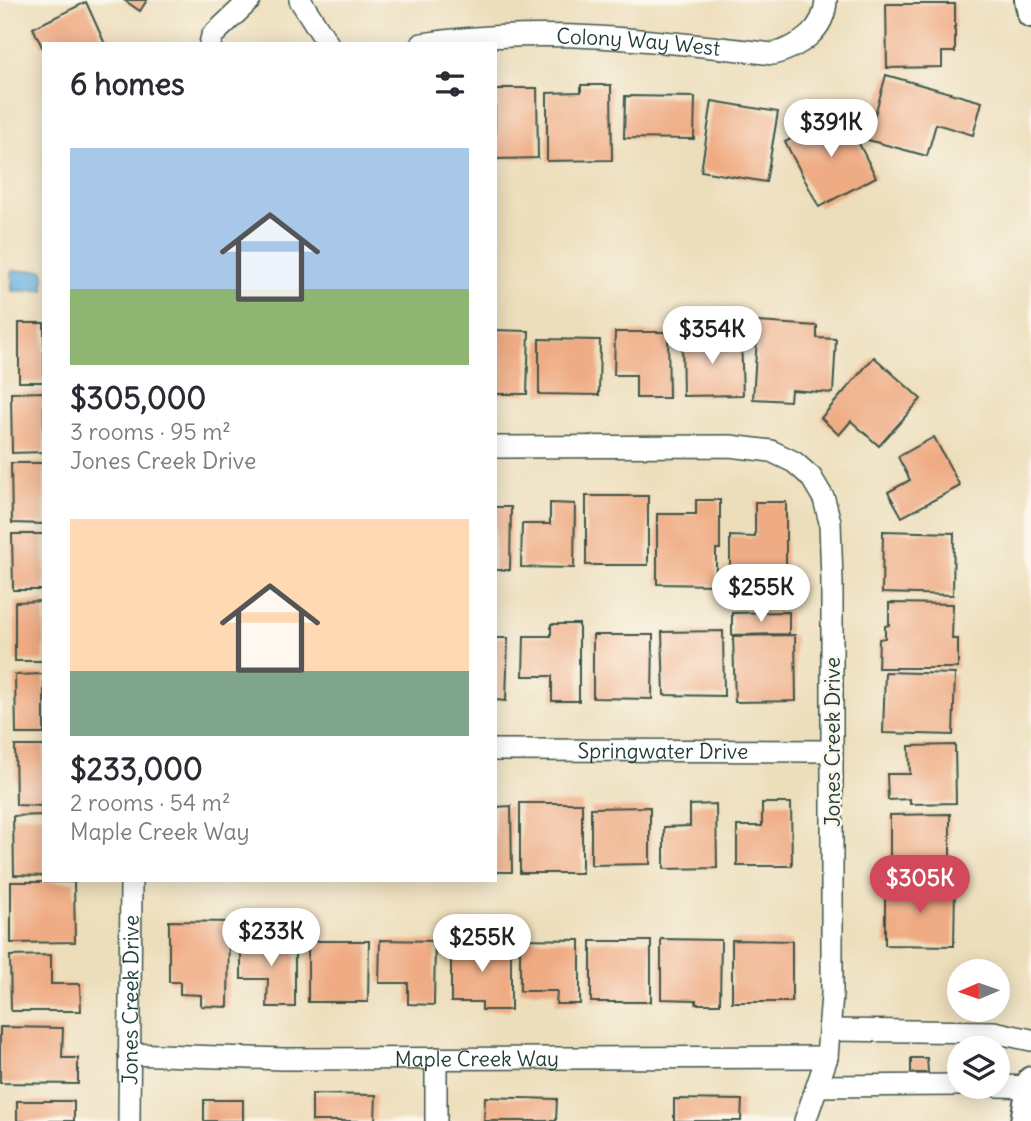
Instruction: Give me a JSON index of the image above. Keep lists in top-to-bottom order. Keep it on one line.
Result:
{"streets":{"street":["Colony Way West","Jones Creek Drive","Springwater Drive","Maple Creek Way"]},"crossings":[["Jones Creek Drive","Springwater Drive"],["Jones Creek Drive","Maple Creek Way"]],"north":"left","page":{"heading":"6 homes","price":["$391K","$354K","$255K","$305K","$233K","$255K"],"list":[{"name":"$305,000","note":"3 rooms · 95 m² · Jones Creek Drive"},{"name":"$233,000","note":"2 rooms · 54 m² · Maple Creek Way"}]}}
